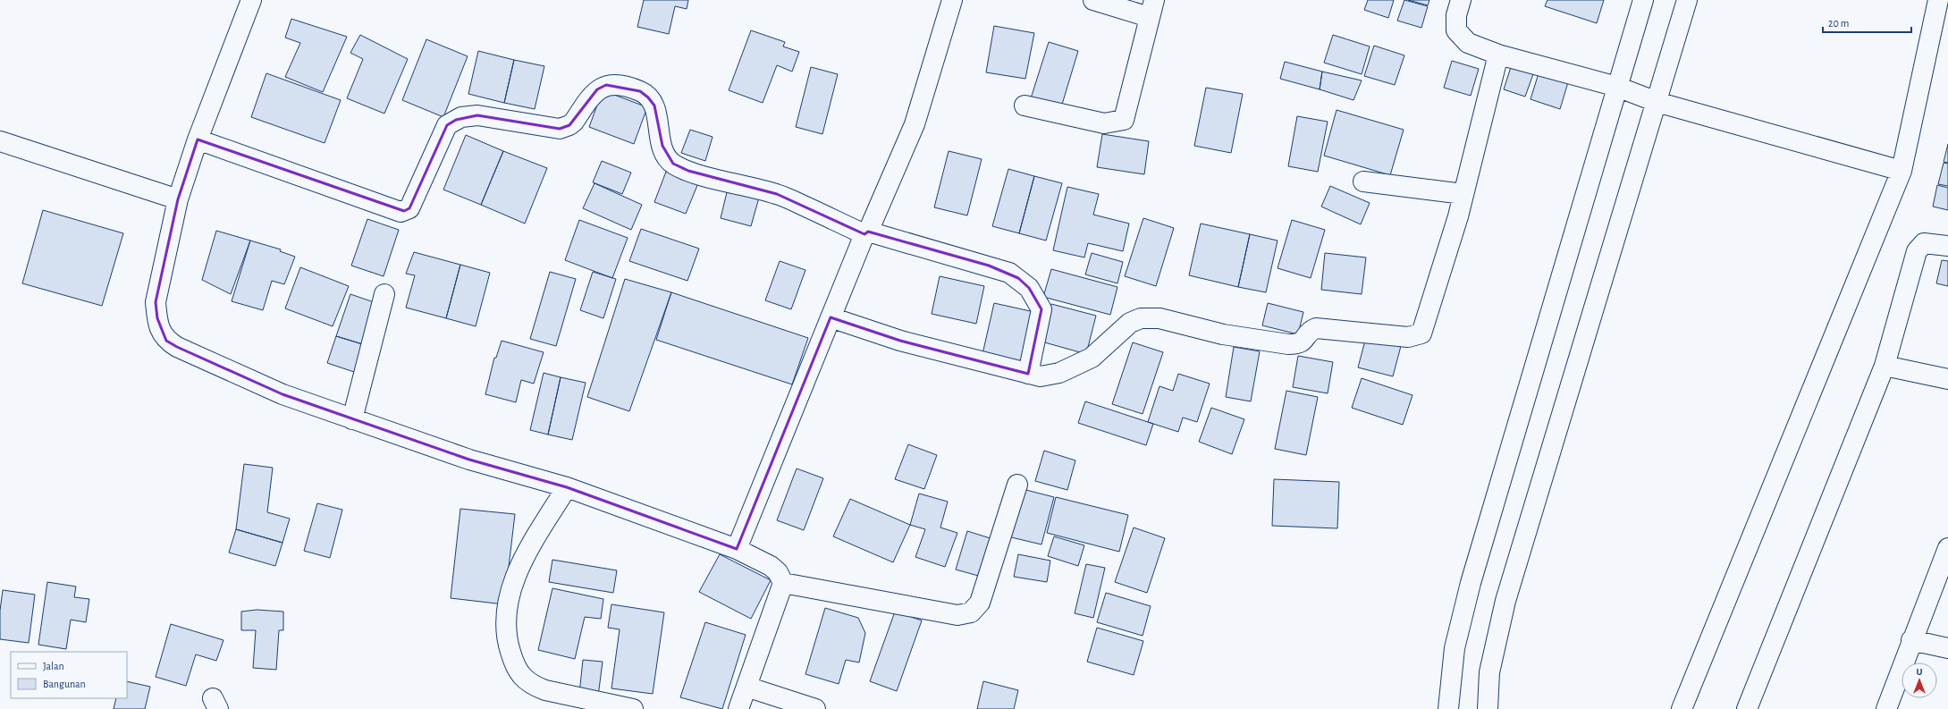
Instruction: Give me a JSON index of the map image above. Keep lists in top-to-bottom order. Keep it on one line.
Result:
{"legend":["Jalan","Bangunan"],"scale_bar":"20 m","north":"top"}
